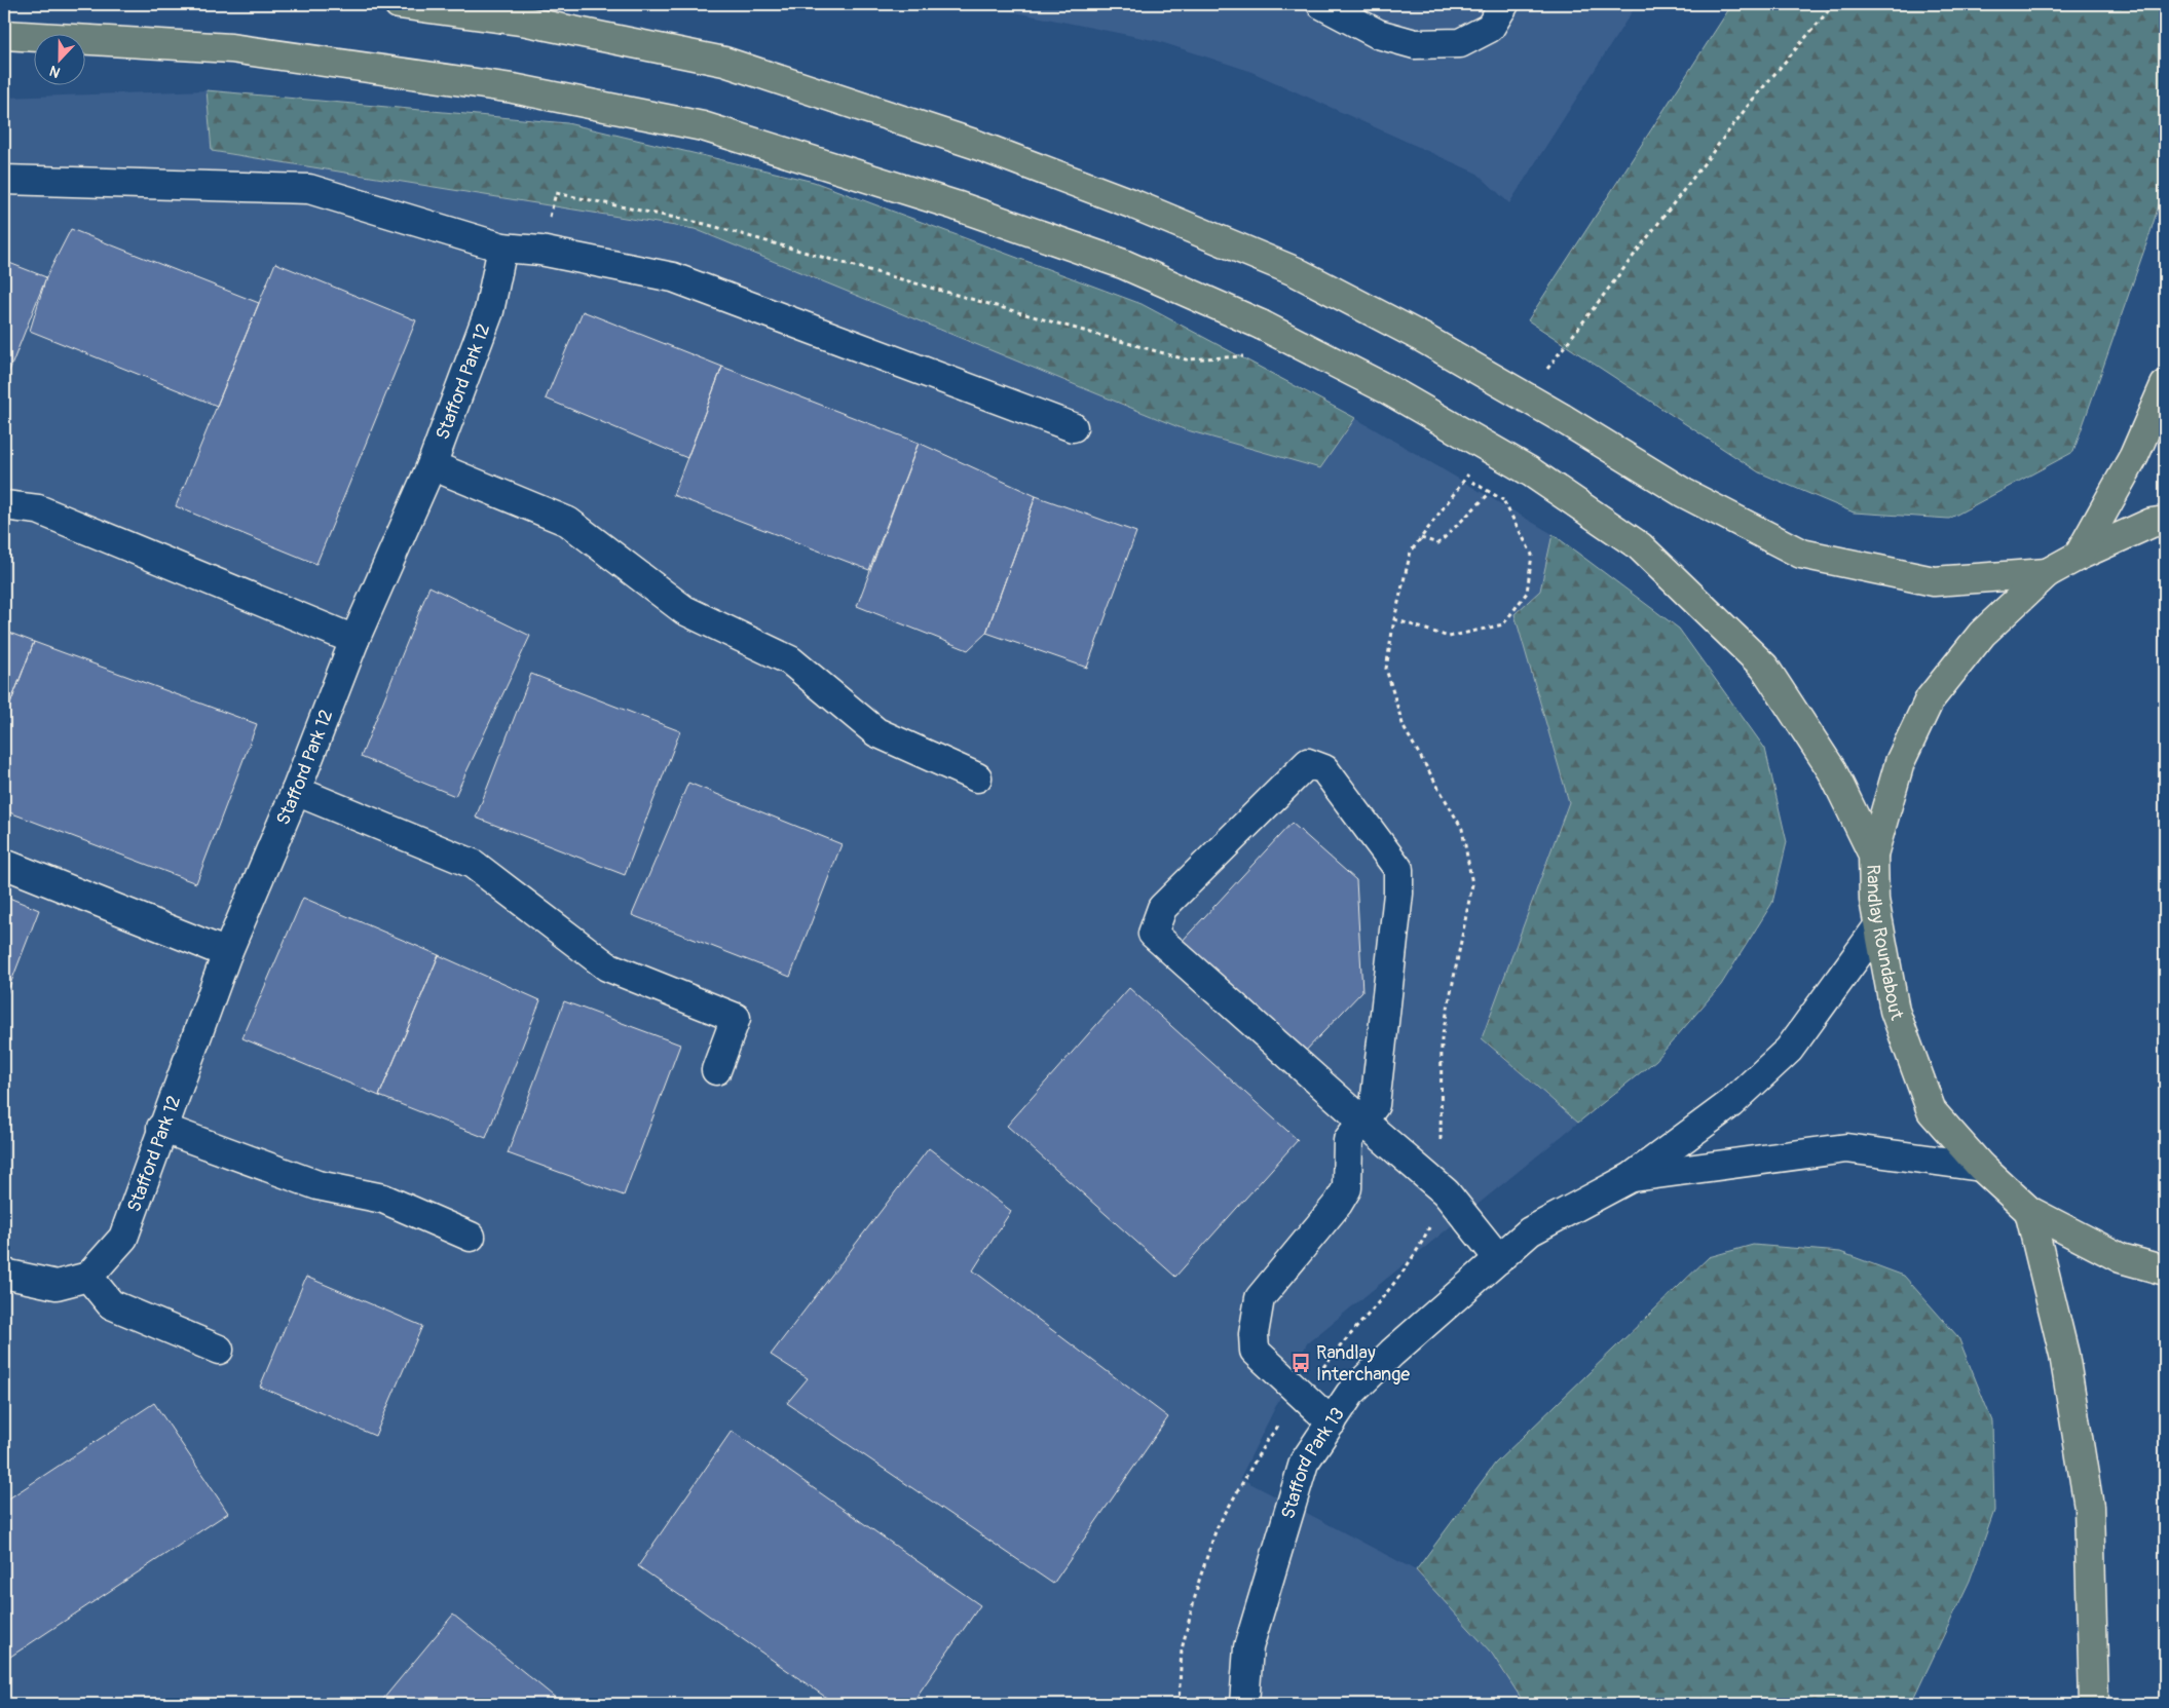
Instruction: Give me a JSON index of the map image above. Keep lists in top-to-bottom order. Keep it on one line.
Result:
{"streets":{"highway":["Randlay Roundabout"],"street":["Stafford Park 12","Stafford Park 13"]},"places":{"bus stop":["Randlay Interchange"]},"north":"bottom"}
